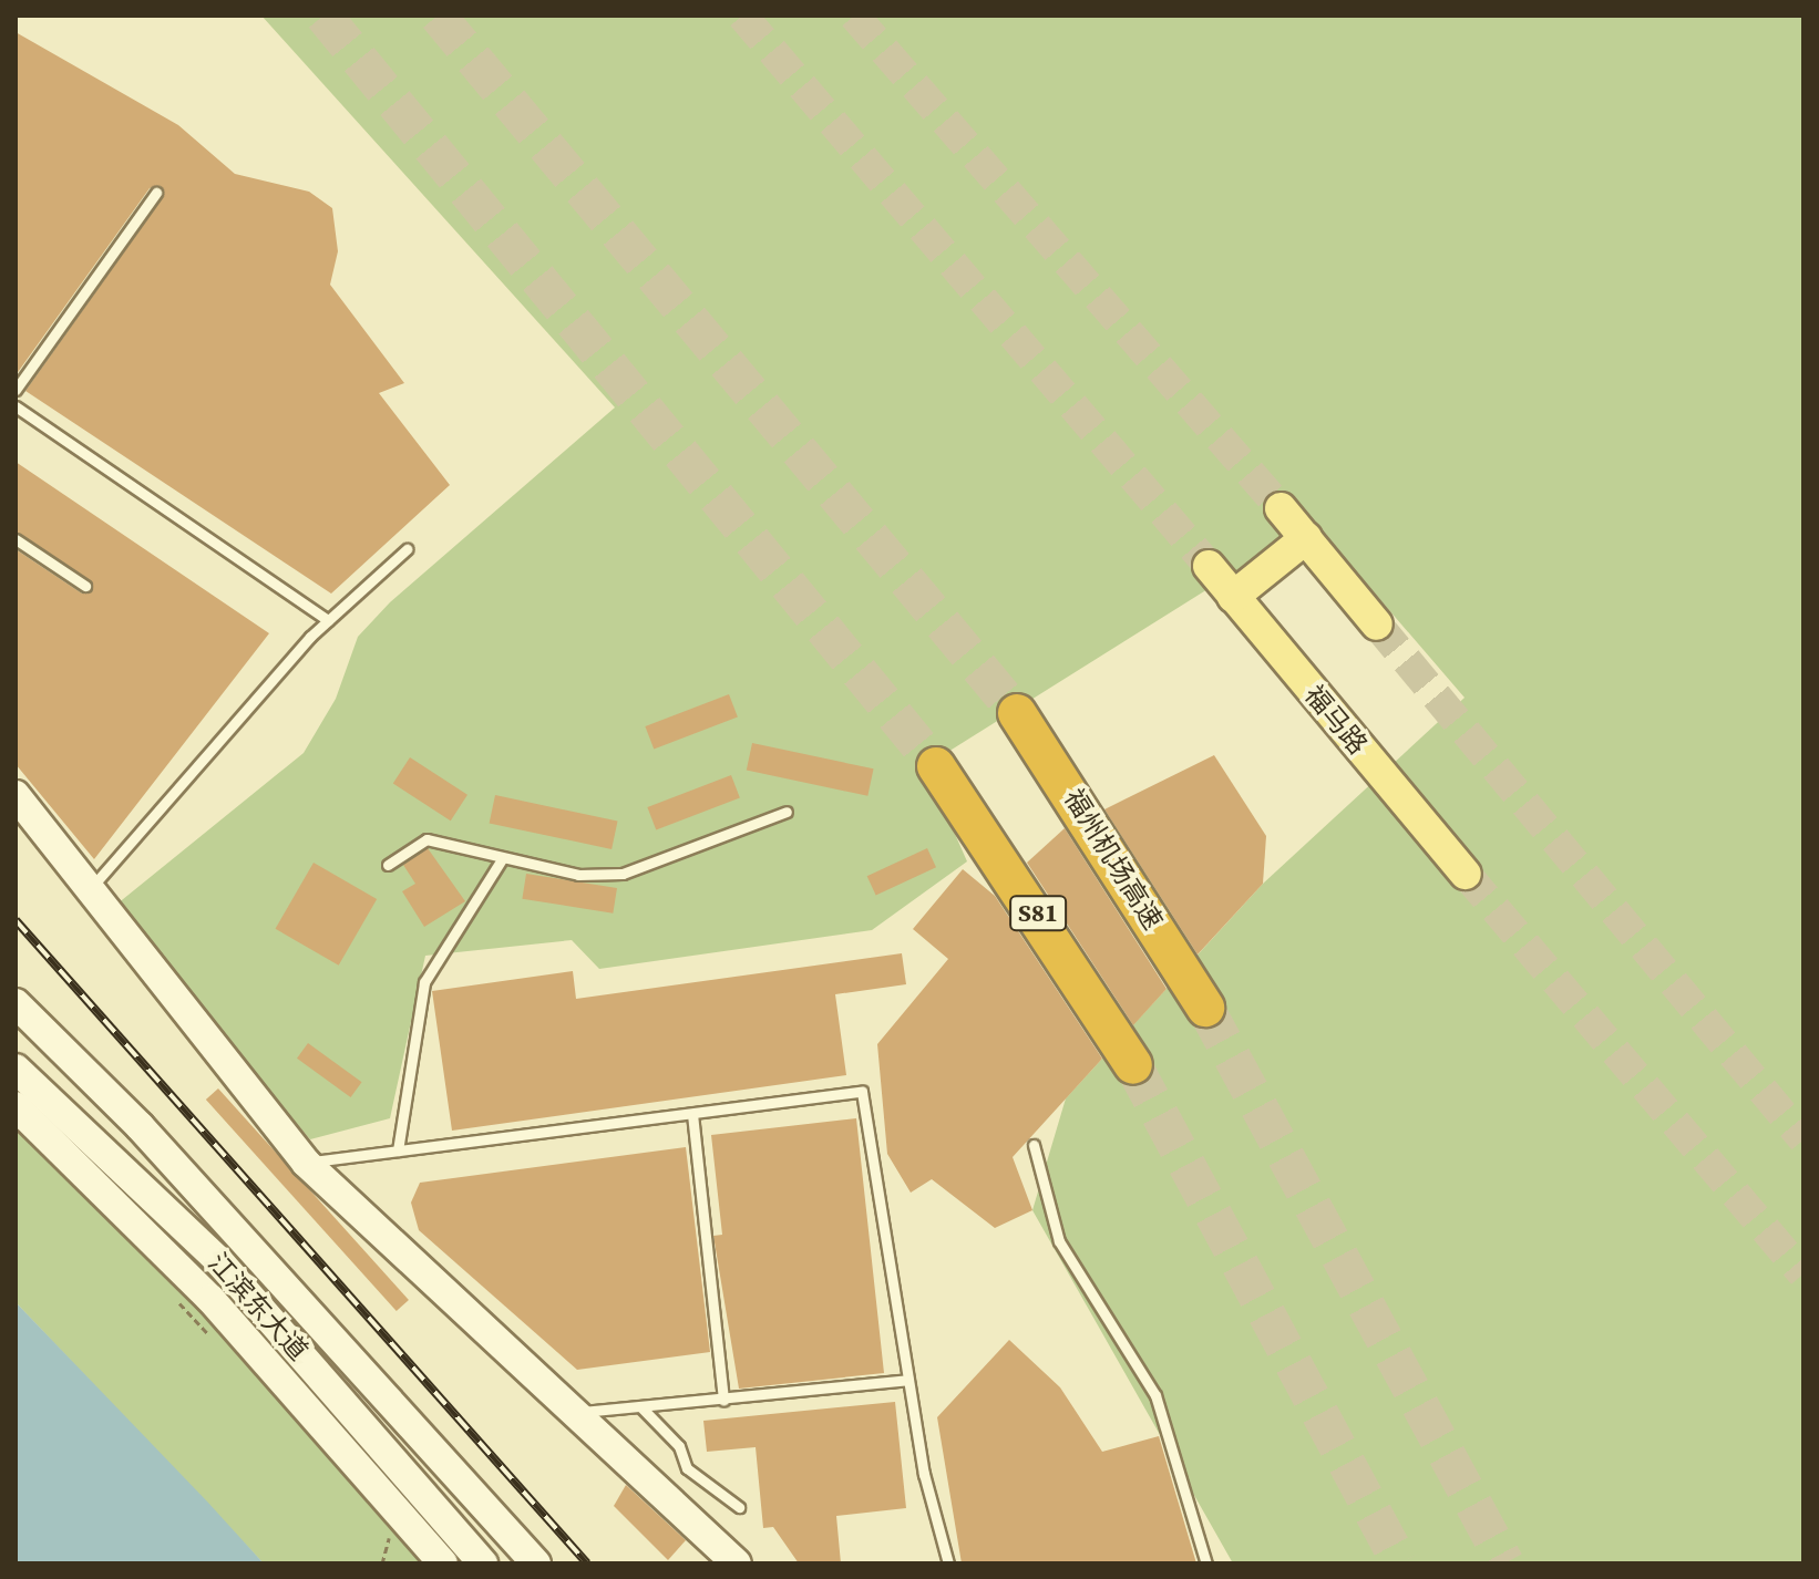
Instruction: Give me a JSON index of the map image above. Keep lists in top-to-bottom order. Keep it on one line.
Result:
{"streets":{"highway":["福州机场高速","S81"],"main road":["福马路"],"street":["江滨东大道"]}}
